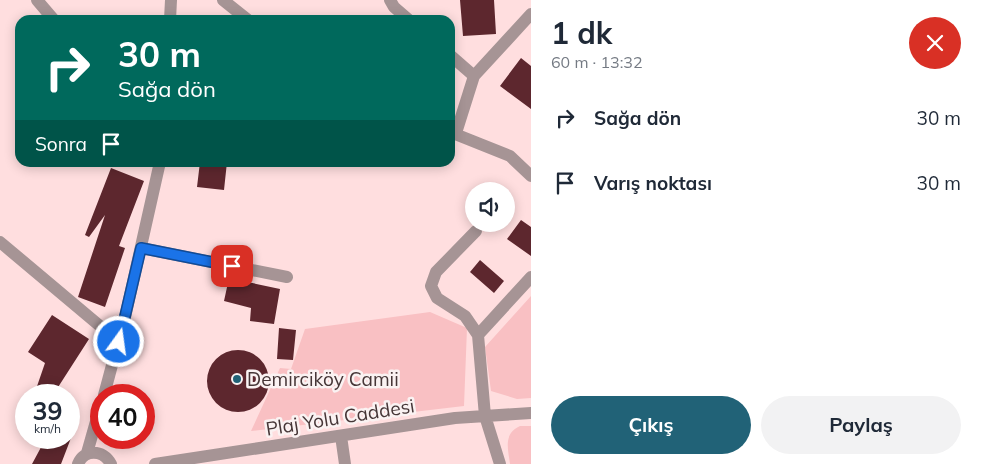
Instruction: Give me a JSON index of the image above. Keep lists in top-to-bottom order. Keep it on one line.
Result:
{"streets":{"street":["Plaj Yolu Caddesi"]},"places":["Demirciköy Camii"],"page":{"heading":["1 dk","60 m · 13:32"],"turn":["30 m","Sağa dön"],"list":[{"name":"Sağa dön","value":"30 m"},{"name":"Varış noktası","value":"30 m"}],"then":"Sonra","speed":"39 km/h","limit":"40","buttons":["Çıkış","Paylaş"]}}
